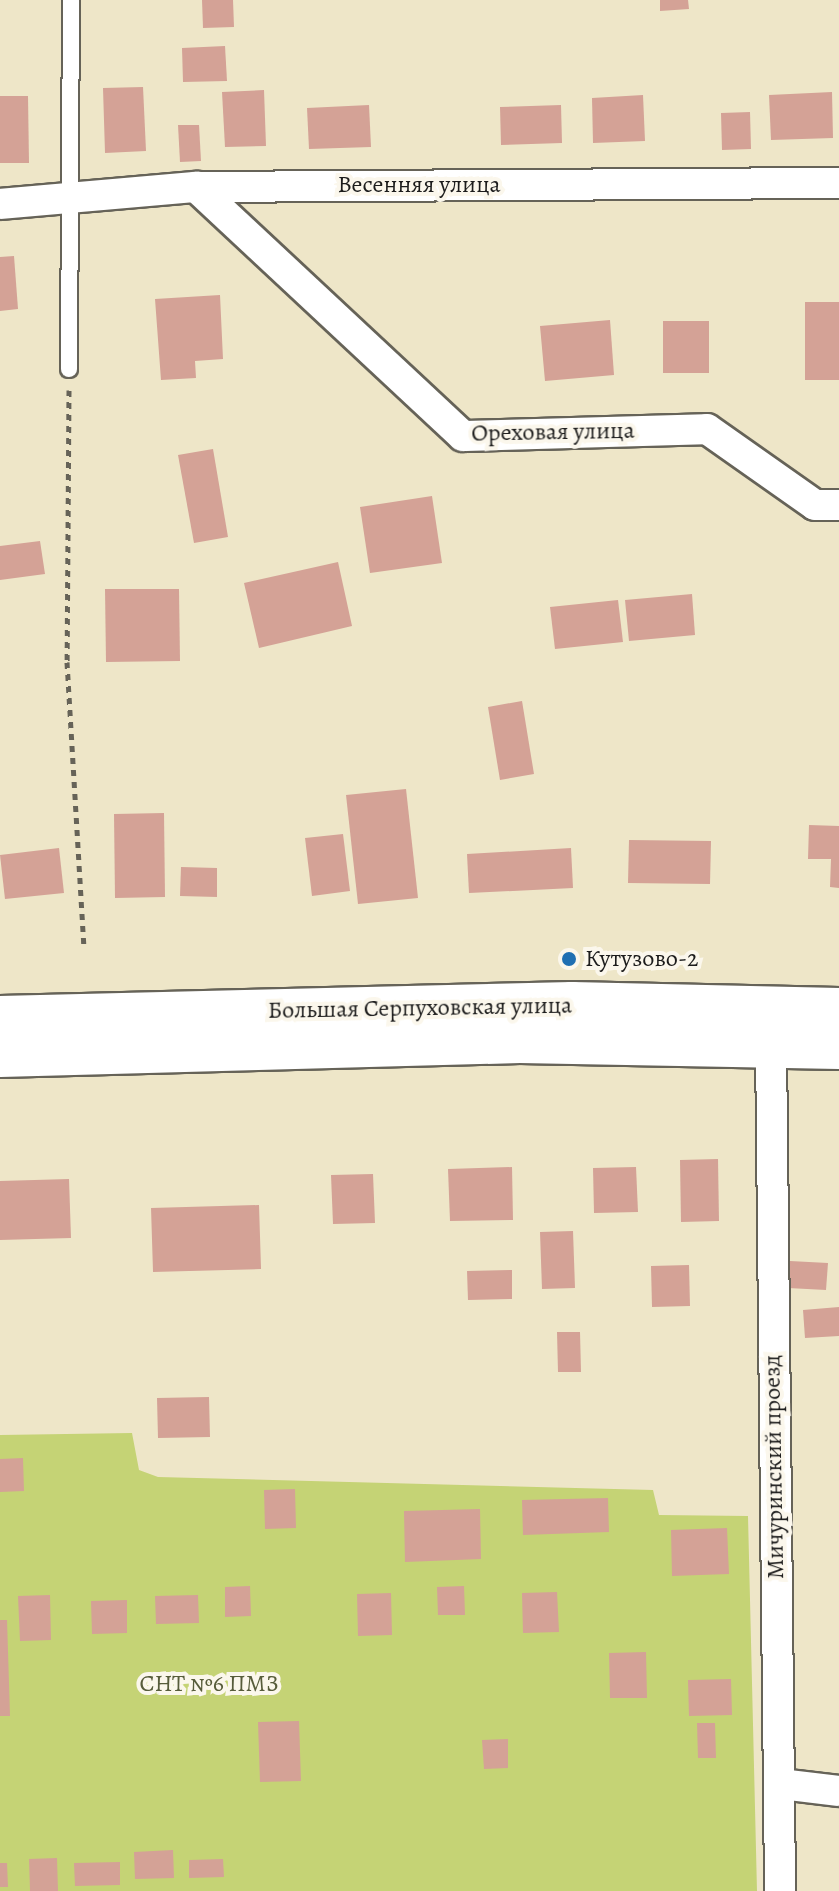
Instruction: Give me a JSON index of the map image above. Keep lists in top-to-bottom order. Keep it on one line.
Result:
{"streets":{"main road":["Большая Серпуховская улица"],"street":["Весенняя улица","Ореховая улица","Мичуринский проезд"]},"crossings":[["Весенняя улица","Ореховая улица"],["Большая Серпуховская улица","Мичуринский проезд"]],"parks":["СНТ №6 ПМЗ"],"places":["Кутузово-2"]}
